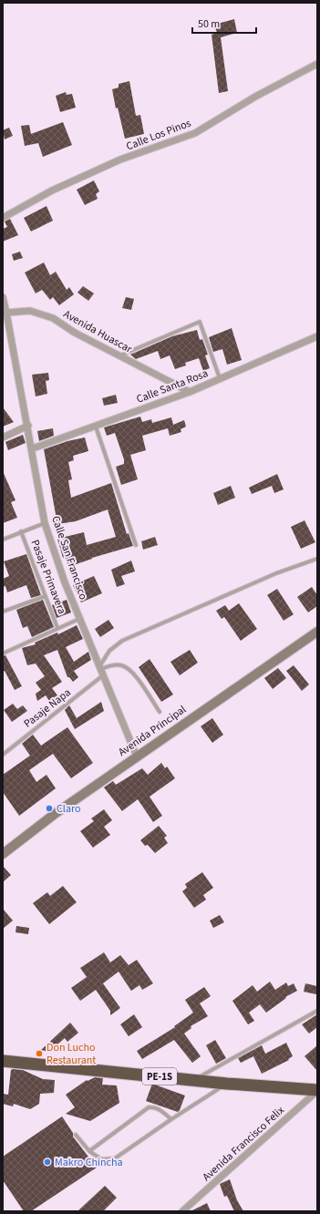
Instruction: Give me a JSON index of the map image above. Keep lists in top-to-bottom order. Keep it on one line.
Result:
{"streets":{"highway":["PE-1S"],"main road":["Avenida Principal"],"street":["Calle Los Pinos","Avenida Huascar","Calle Santa Rosa","Calle San Francisco","Avenida Francisco Felix"],"lane":["Pasaje Primavera","Pasaje Napa"]},"crossings":[["Avenida Huascar","Calle Santa Rosa"],["Avenida Huascar","Calle San Francisco"],["Calle Santa Rosa","Calle San Francisco"],["Calle San Francisco","Pasaje Napa"],["Calle San Francisco","Avenida Principal"],["PE-1S","Avenida Francisco Felix"]],"places":["Claro","Don Lucho Restaurant","Makro Chincha"],"scale_bar":"50 m"}
